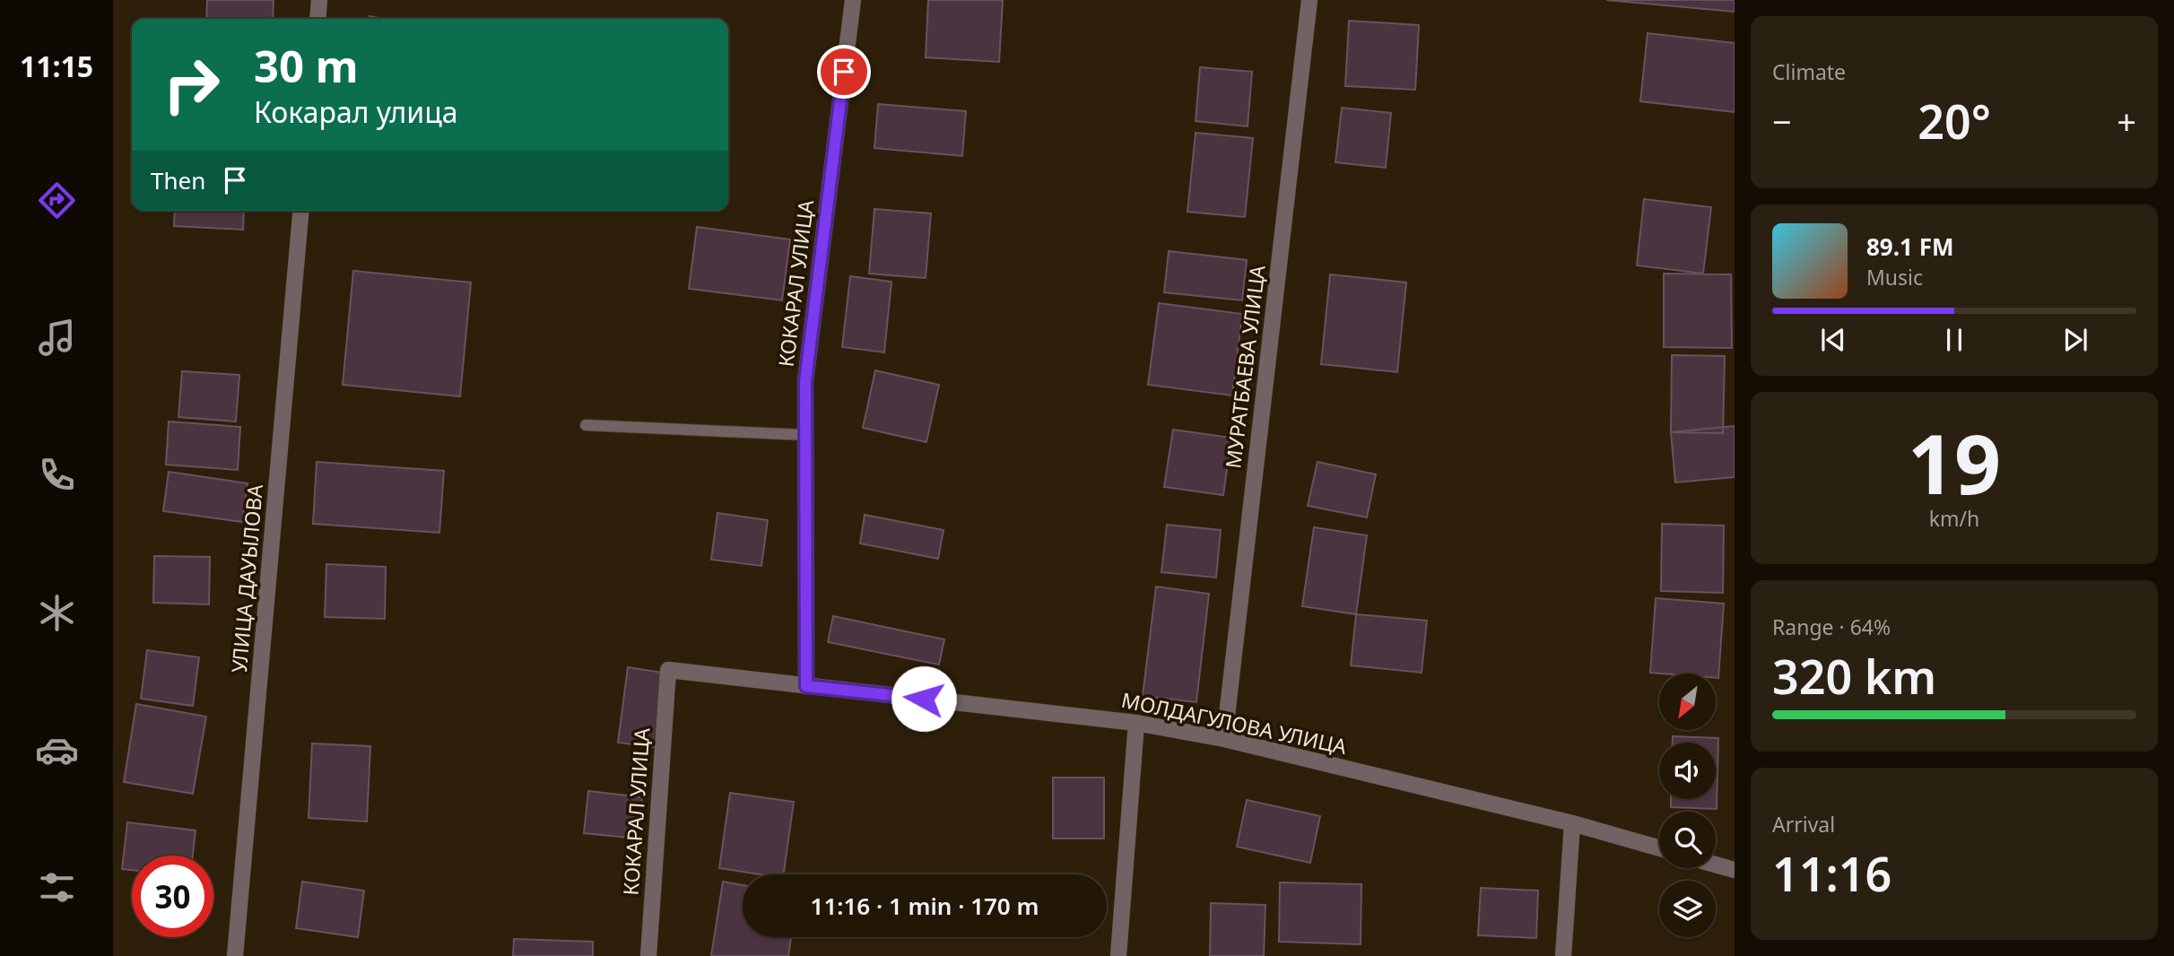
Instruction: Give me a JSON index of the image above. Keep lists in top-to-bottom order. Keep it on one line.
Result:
{"streets":{"street":["КОКАРАЛ УЛИЦА","МУРАТБАЕВА УЛИЦА","УЛИЦА ДАУЫЛОВА","МОЛДАГУЛОВА УЛИЦА"]},"crossings":[["КОКАРАЛ УЛИЦА","МОЛДАГУЛОВА УЛИЦА"],["МУРАТБАЕВА УЛИЦА","МОЛДАГУЛОВА УЛИЦА"]],"north":"bottom left","page":{"tabs":"11:15","tile":["Climate",["19","km/h"],["Range · 64%","320 km"],["Arrival","11:16"]],"turn":["30 m","Кокарал улица"],"heat":["−","20°","+"],"then":"Then","song":["89.1 FM","Music"],"limit":"30","trip":"11:16 · 1 min · 170 m"}}
